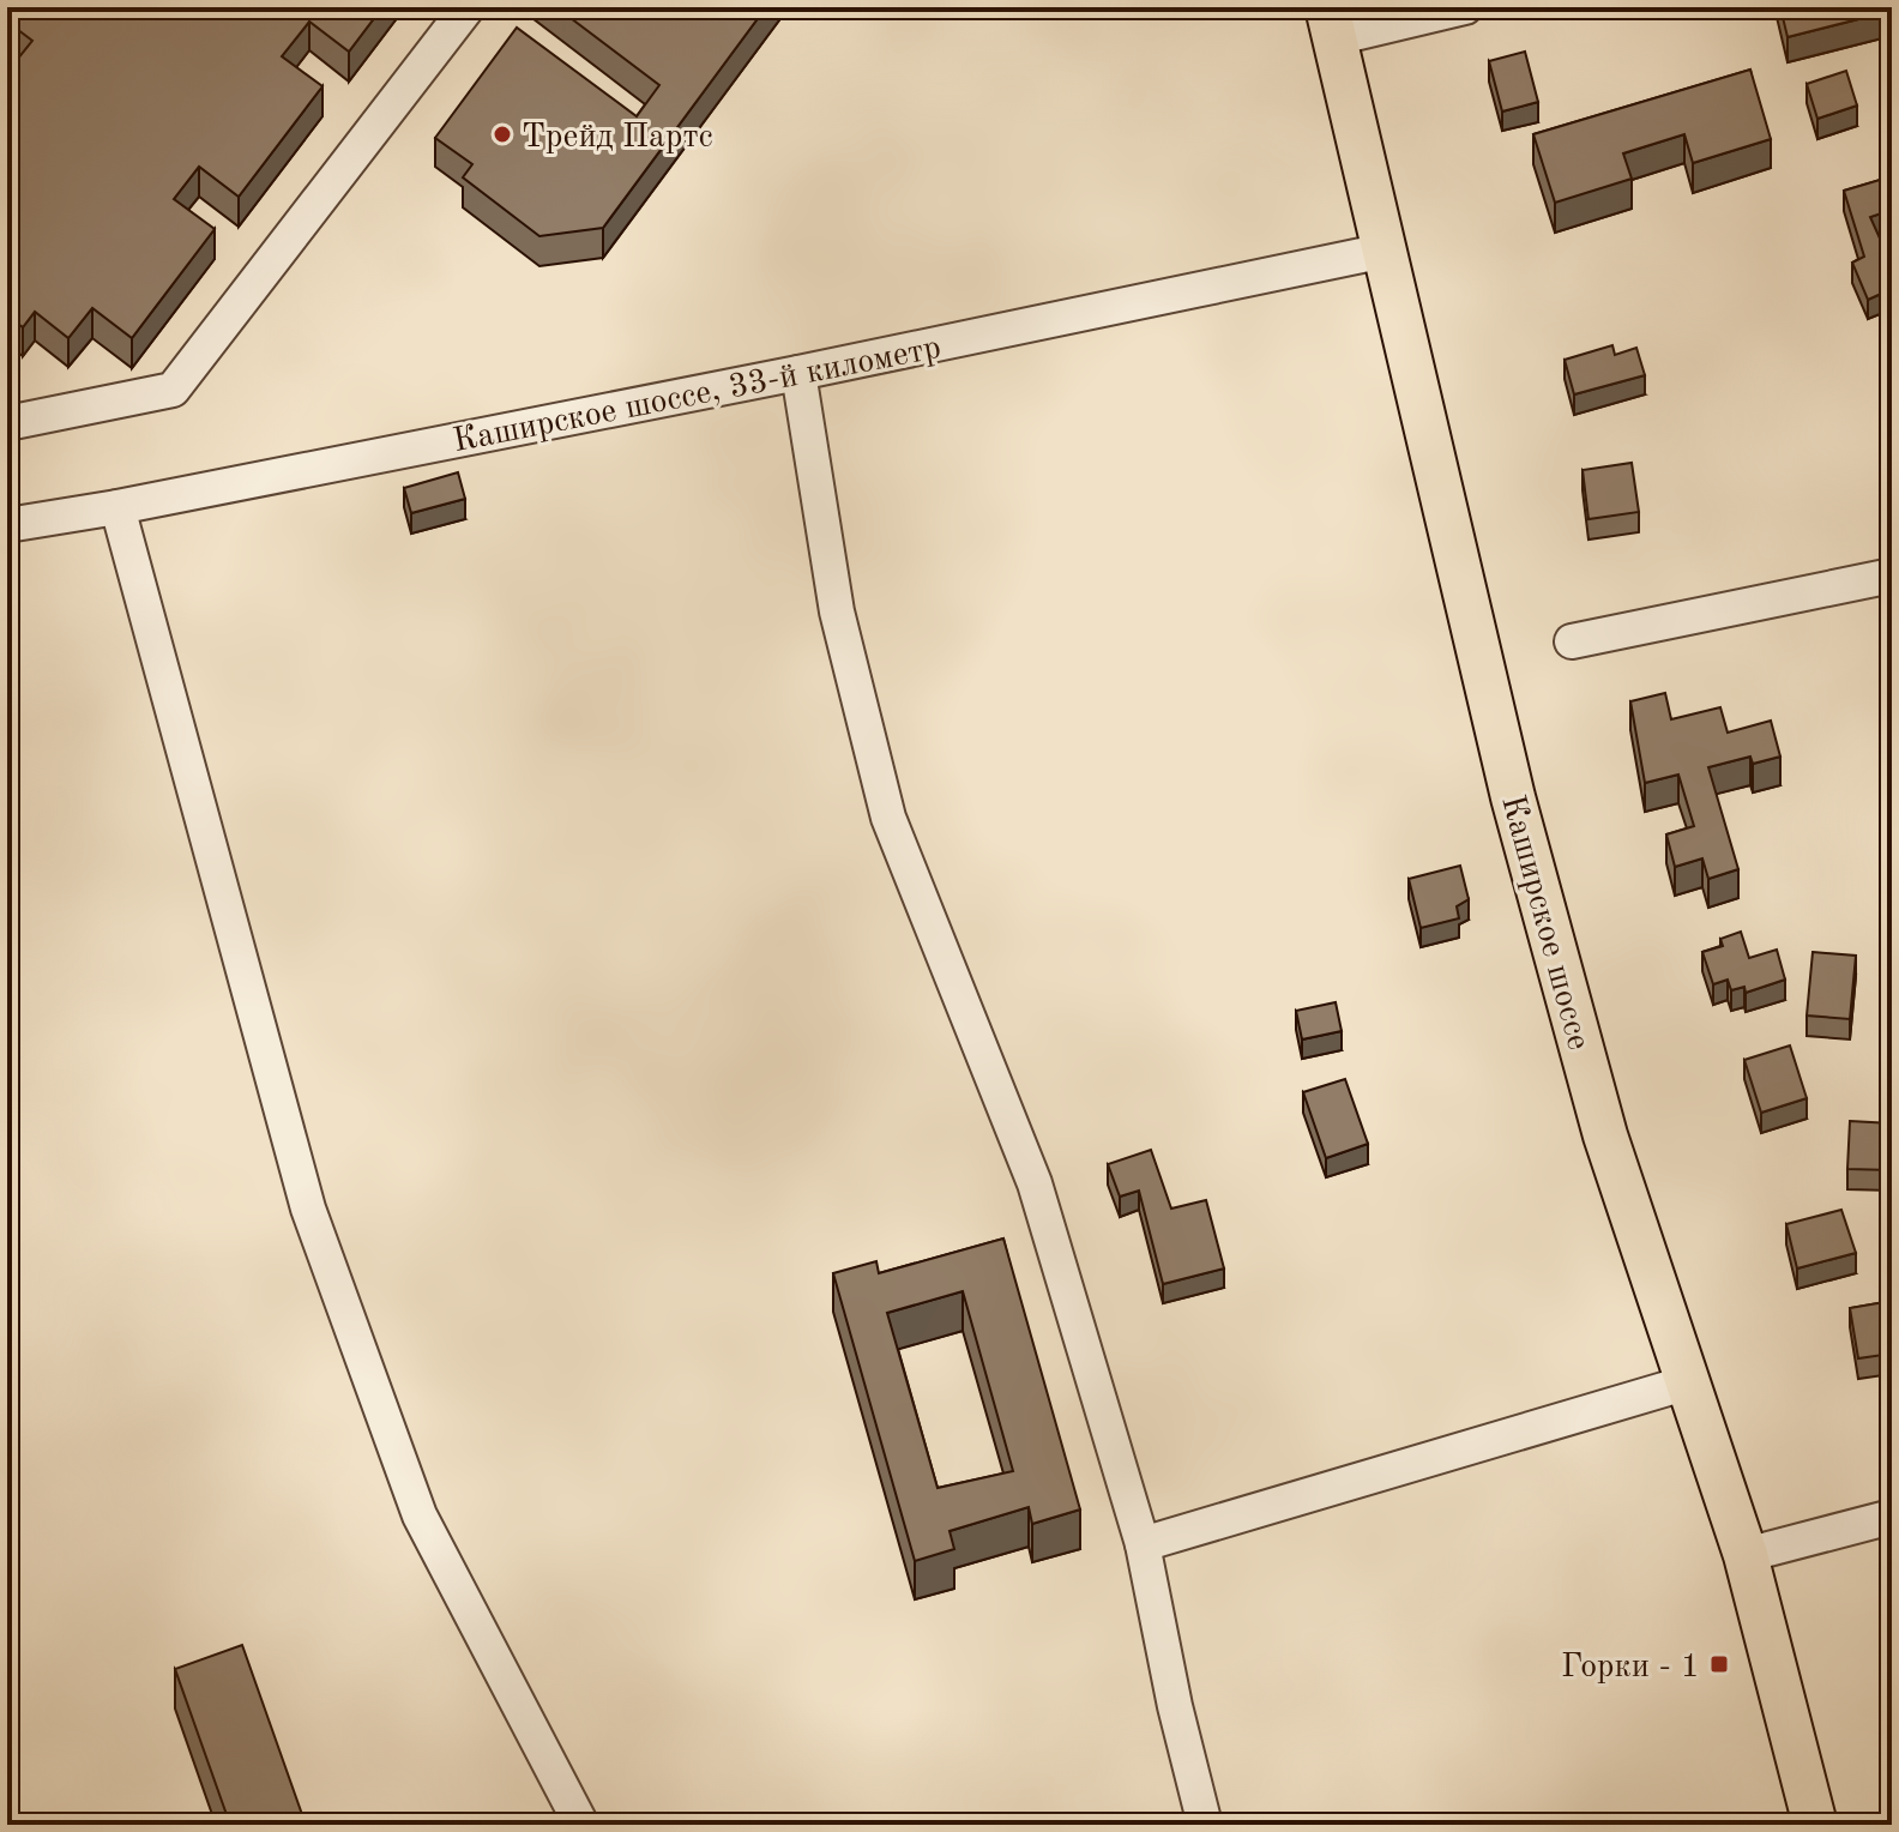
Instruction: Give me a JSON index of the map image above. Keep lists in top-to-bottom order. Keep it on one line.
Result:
{"streets":{"main road":["Каширское шоссе"],"street":["Каширское шоссе, 33-й километр"]},"crossings":[["Каширское шоссе, 33-й километр","Каширское шоссе"]],"places":{"other":["Трейд Партс"],"transit":["Горки - 1"]}}
